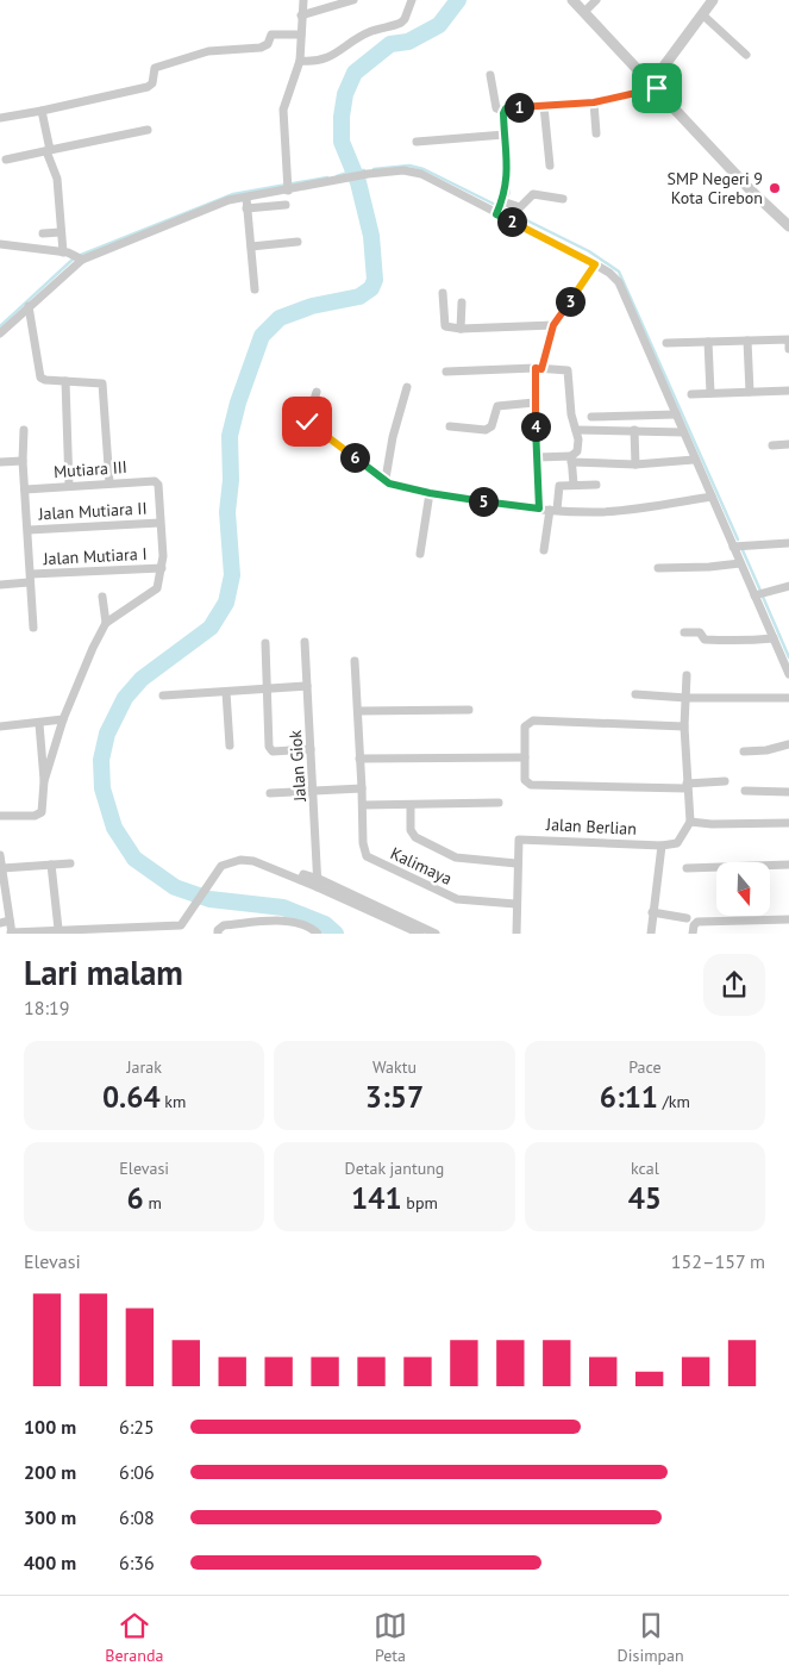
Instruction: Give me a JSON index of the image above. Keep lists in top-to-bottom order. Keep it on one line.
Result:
{"streets":{"street":["Mutiara III","Jalan Mutiara II","Jalan Mutiara I","Jalan Giok","Jalan Berlian","Kalimaya"]},"crossings":[["Mutiara III","Jalan Mutiara II"]],"places":["SMP Negeri 9 Kota Cirebon"],"north":"bottom","page":{"pins":["1","2","3","4","6","5"],"heading":["Lari malam","18:19"],"stats":[["Jarak","0.64 km"],["Waktu","3:57"],["Pace","6:11 /km"],["Elevasi","6 m"],["Detak jantung","141 bpm"],["kcal","45"]],"chart":["Elevasi","152–157 m"],"list":[{"name":"100 m","note":"6:25"},{"name":"200 m","note":"6:06"},{"name":"300 m","note":"6:08"},{"name":"400 m","note":"6:36"}],"tabs":["Beranda","Peta","Disimpan"]}}
